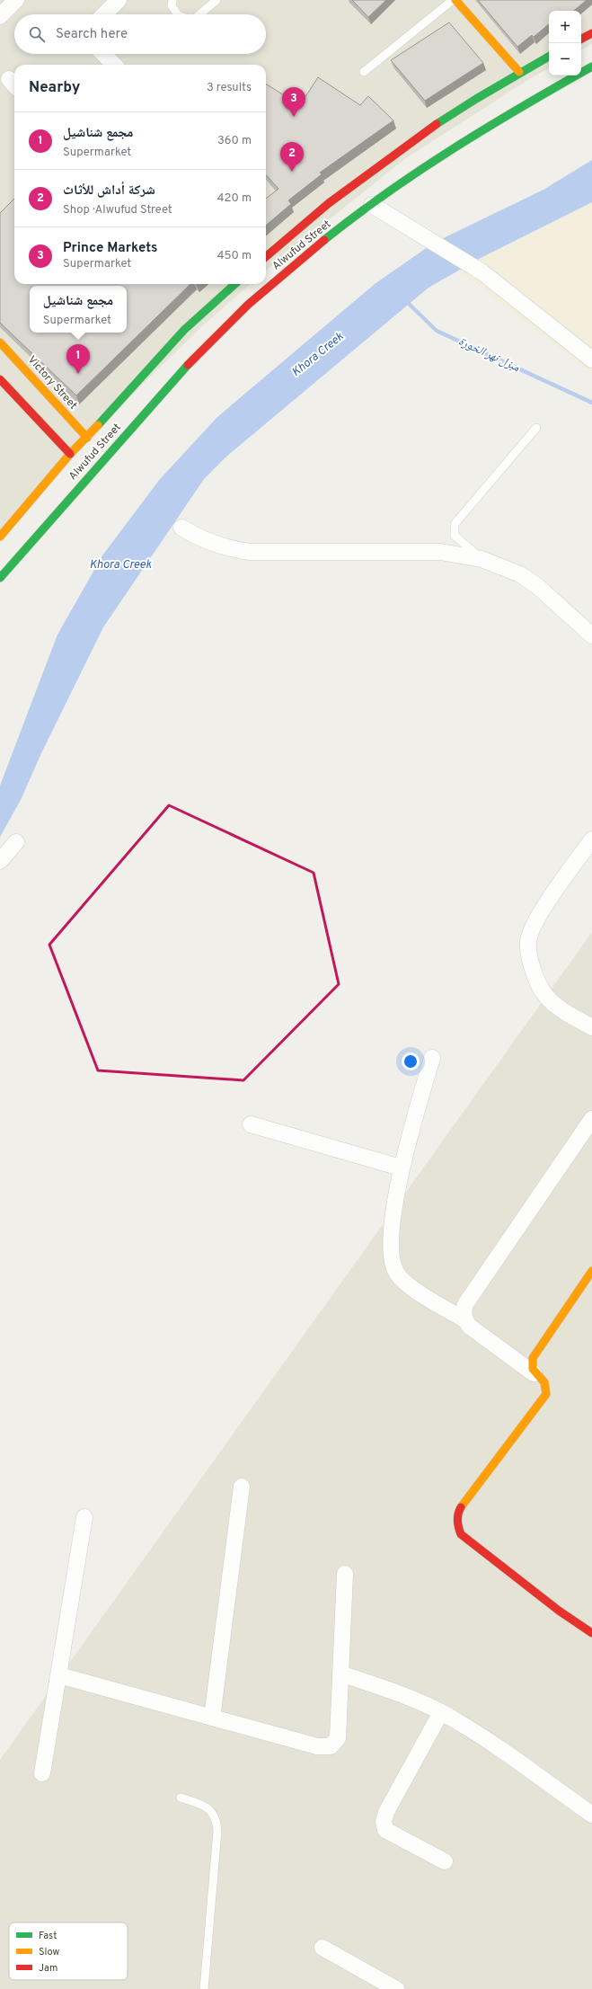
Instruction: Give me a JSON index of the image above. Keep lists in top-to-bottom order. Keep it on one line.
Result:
{"streets":{"main road":["Alwufud Street","Victory Street"]},"crossings":[["Alwufud Street","Victory Street"]],"water":["Khora Creek","مبزل نهر الخورة"],"legend":["Fast","Slow","Jam"],"page":{"map_buttons":["+","−"],"search":"Search here","heading":["Nearby","3 results"],"pins":["3","2","1"],"list":[{"mark":"1","name":"مجمع شناشيل","note":"Supermarket","value":"360 m"},{"mark":"2","name":"شركة أداش للأثاث","note":"Shop · Alwufud Street","value":"420 m"},{"mark":"3","name":"Prince Markets","note":"Supermarket","value":"450 m"}],"popup":["مجمع شناشيل","Supermarket"]}}
